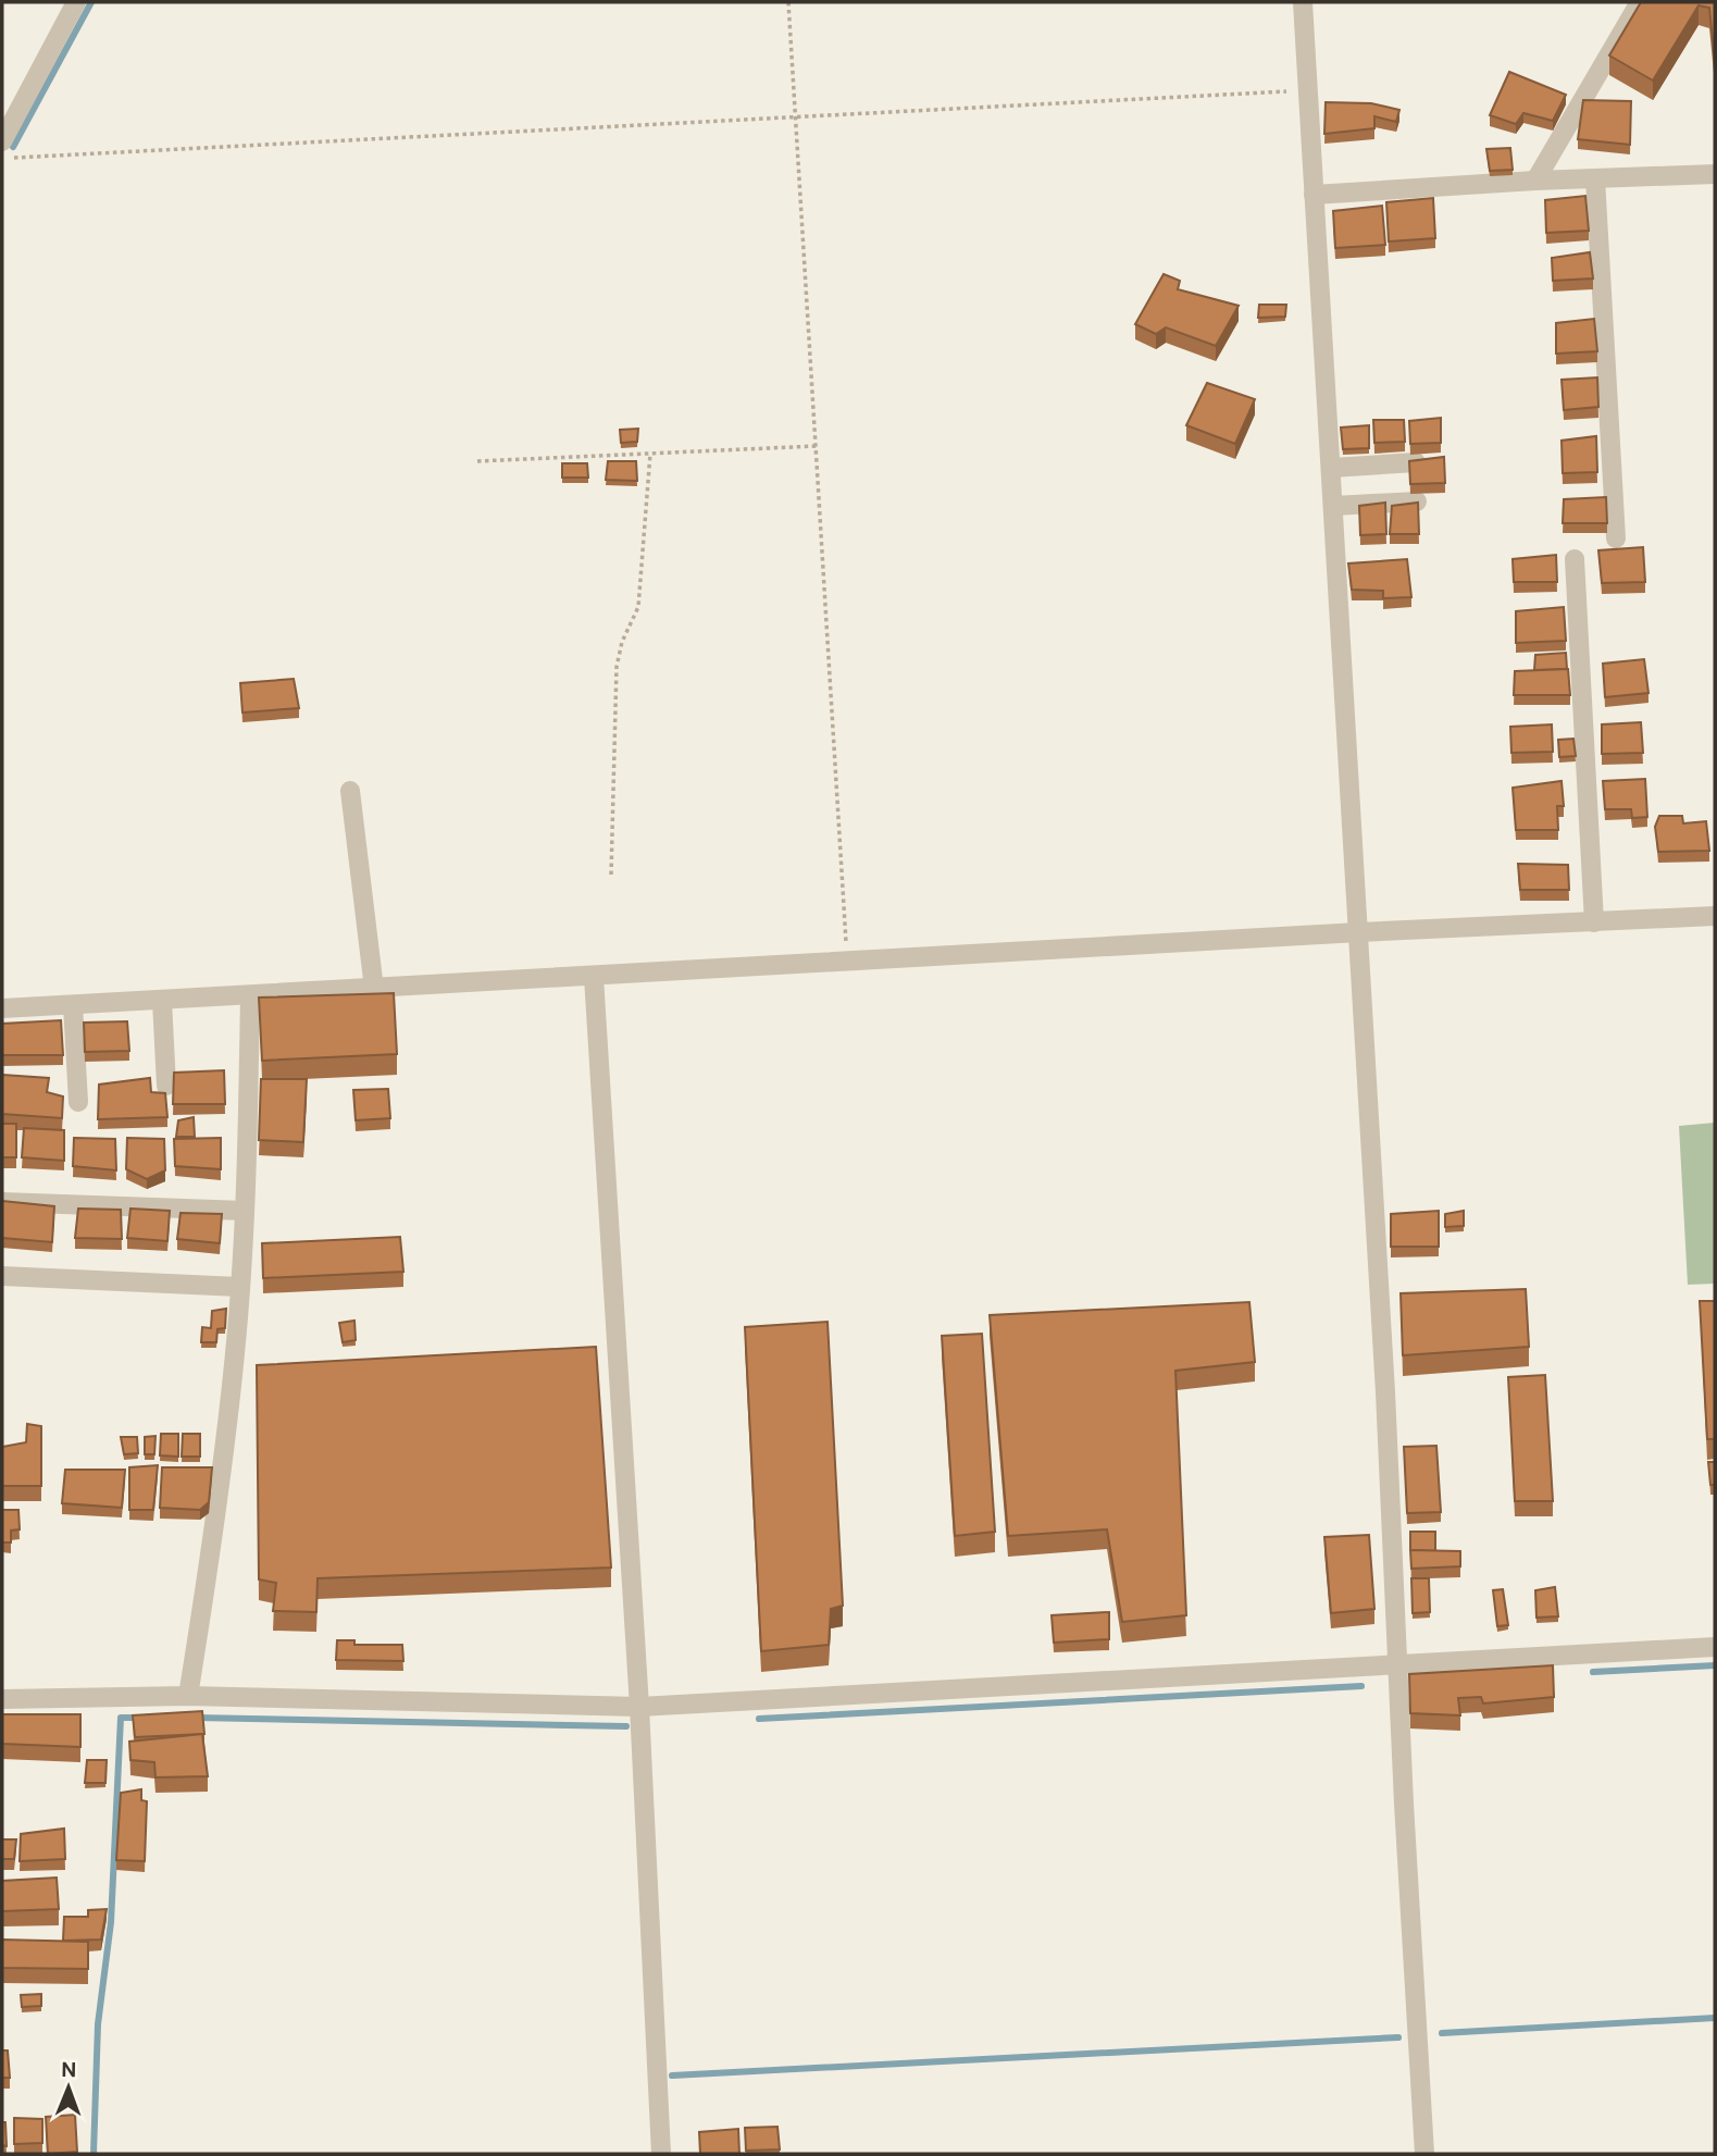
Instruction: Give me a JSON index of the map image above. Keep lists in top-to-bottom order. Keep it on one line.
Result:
{"north":"top"}
